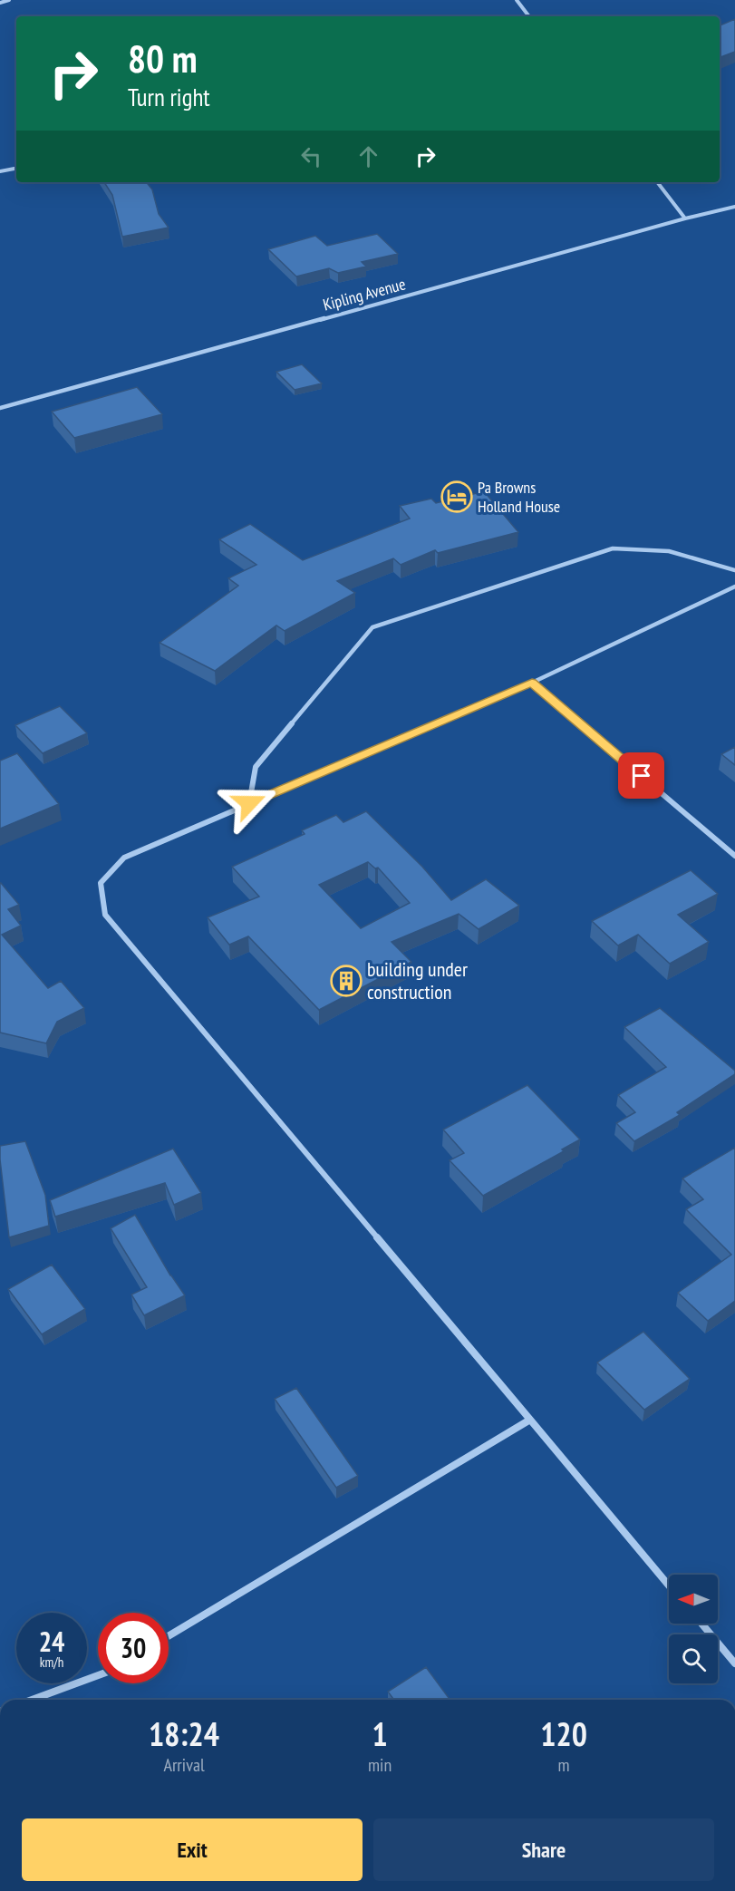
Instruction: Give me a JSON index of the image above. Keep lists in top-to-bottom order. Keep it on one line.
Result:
{"streets":{"street":["Kipling Avenue"]},"places":{"hotel":["Pa Browns Holland House"],"building":["building under construction"]},"north":"left","page":{"turn":["80 m","Turn right"],"speed":"24 km/h","limit":"30","eta":["18:24","Arrival","1","min","120","m"],"buttons":["Exit","Share"]}}
